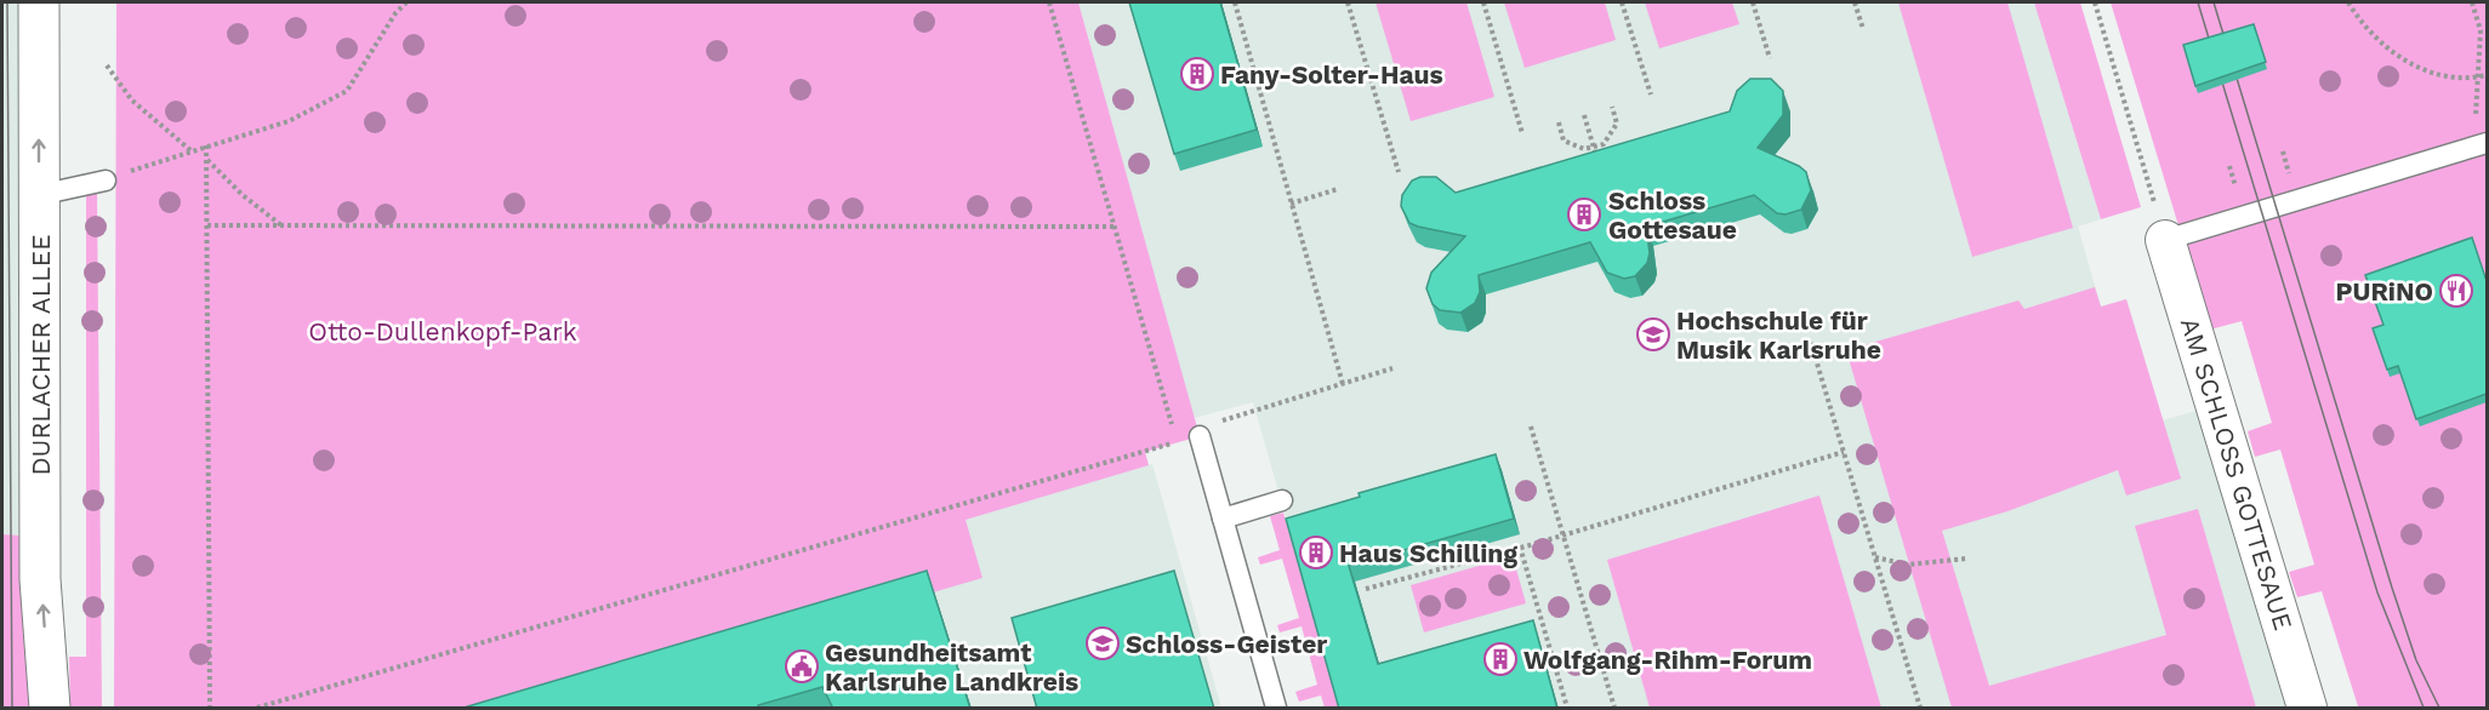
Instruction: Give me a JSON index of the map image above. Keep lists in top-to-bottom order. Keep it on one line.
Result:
{"streets":{"street":["DURLACHER ALLEE","AM SCHLOSS GOTTESAUE"]},"one_way":["DURLACHER ALLEE"],"parks":["Otto-Dullenkopf-Park"],"places":{"building":["Fany-Solter-Haus","Schloss Gottesaue","Haus Schilling","Wolfgang-Rihm-Forum"],"restaurant":["PURiNO"],"school or university":["Hochschule für Musik Karlsruhe","Schloss-Geister"],"public building":["Gesundheitsamt Karlsruhe Landkreis"]}}
